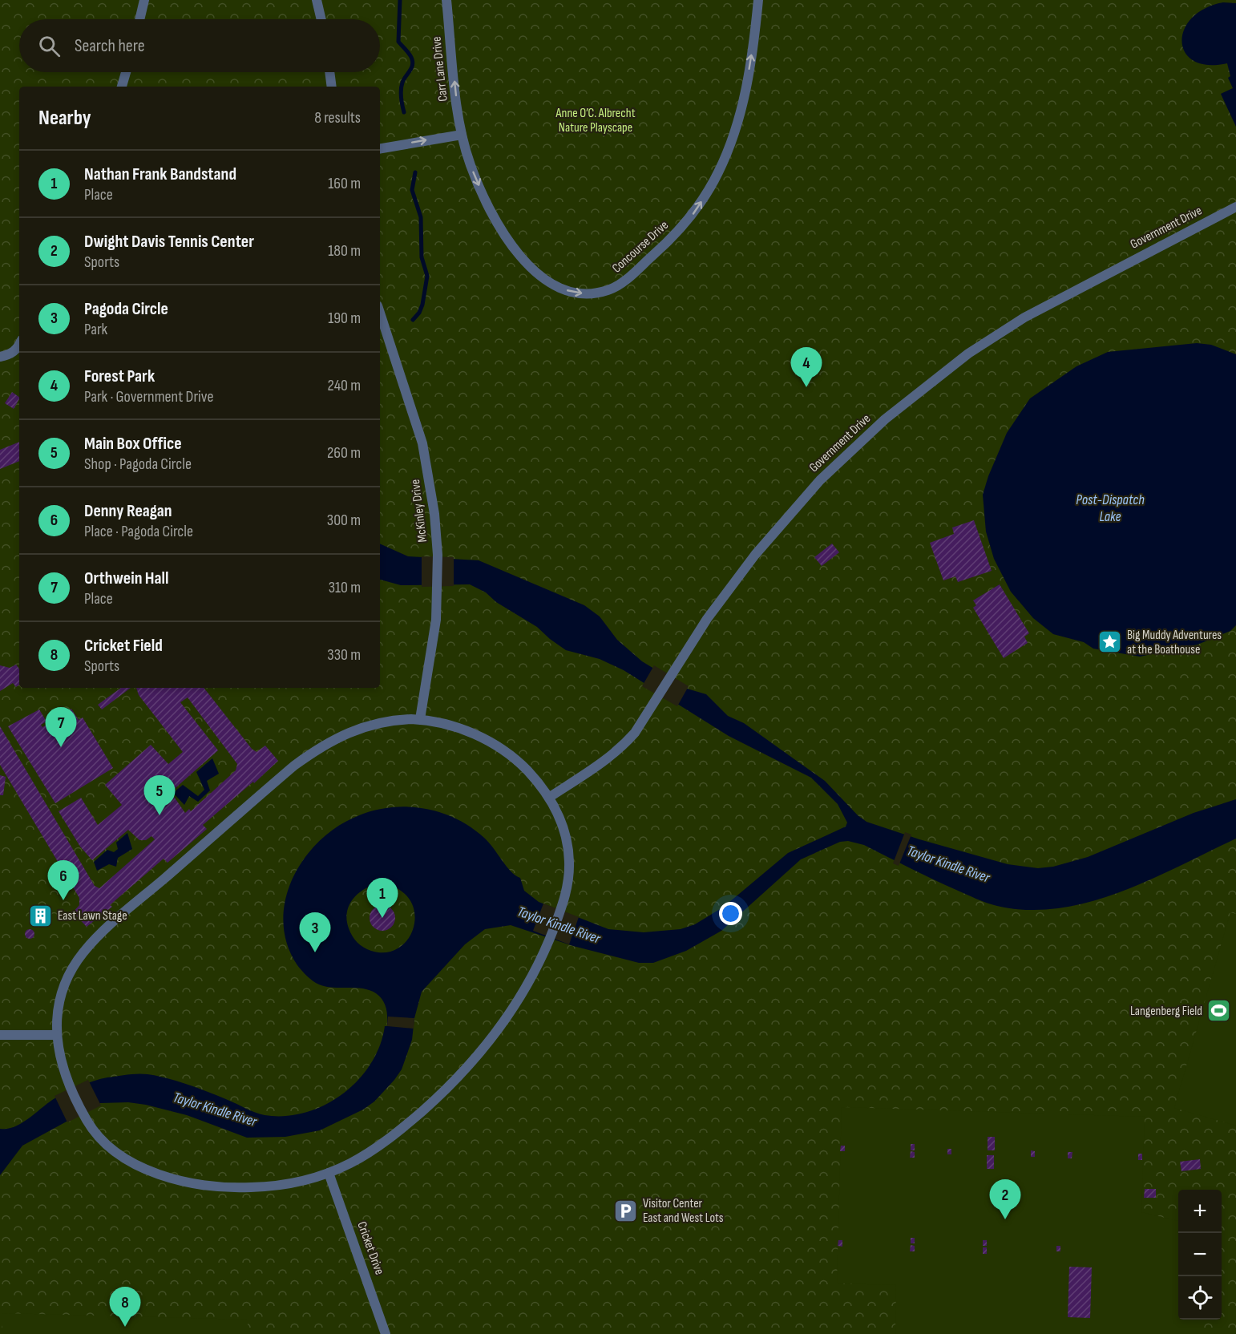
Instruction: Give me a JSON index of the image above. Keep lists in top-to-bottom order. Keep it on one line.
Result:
{"streets":{"street":["Carr Lane Drive","Government Drive","Concourse Drive","McKinley Drive","Cricket Drive"]},"crossings":[["Carr Lane Drive","Concourse Drive"]],"one_way":["Carr Lane Drive"],"water":["Post-Dispatch Lake","Taylor Kindle River"],"parks":["Anne O’C. Albrecht Nature Playscape"],"places":{"place":["Big Muddy Adventures at the Boathouse"],"building":["East Lawn Stage"],"sports":["Langenberg Field"],"parking":["Visitor Center East and West Lots"]},"page":{"search":"Search here","heading":["Nearby","8 results"],"list":[{"mark":"1","name":"Nathan Frank Bandstand","note":"Place","value":"160 m"},{"mark":"2","name":"Dwight Davis Tennis Center","note":"Sports","value":"180 m"},{"mark":"3","name":"Pagoda Circle","note":"Park","value":"190 m"},{"mark":"4","name":"Forest Park","note":"Park · Government Drive","value":"240 m"},{"mark":"5","name":"Main Box Office","note":"Shop · Pagoda Circle","value":"260 m"},{"mark":"6","name":"Denny Reagan","note":"Place · Pagoda Circle","value":"300 m"},{"mark":"7","name":"Orthwein Hall","note":"Place","value":"310 m"},{"mark":"8","name":"Cricket Field","note":"Sports","value":"330 m"}],"pins":["4","7","5","6","1","3","2","8"],"map_buttons":["+","−"]}}
